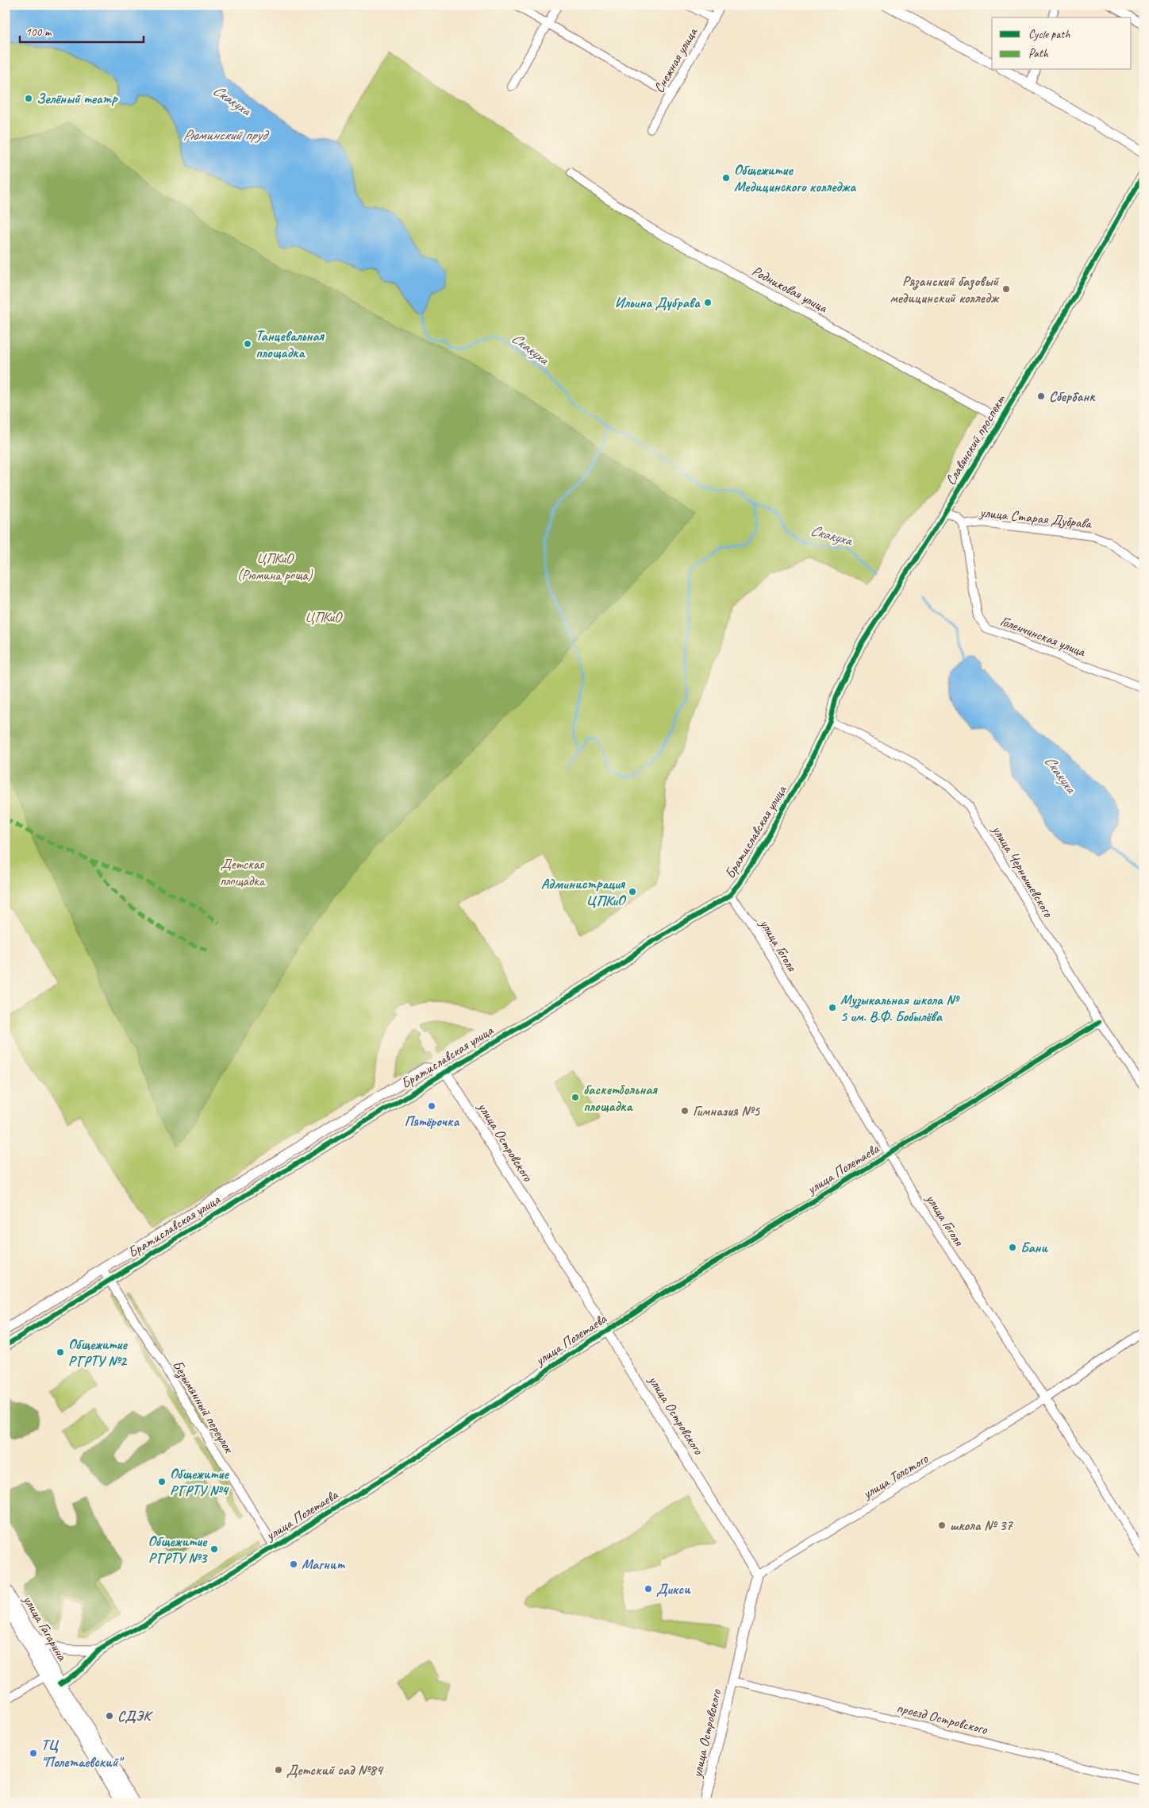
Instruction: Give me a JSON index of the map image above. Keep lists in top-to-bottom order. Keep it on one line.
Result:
{"streets":{"main road":["улица Гагарина"],"street":["Снежная улица","Родниковая улица","Славянский проспект","улица Старая Дубрава","Голенчинская улица","Братиславская улица","улица Чернышевского","улица Гоголя","улица Островского","улица Полетаева","Безымянный переулок","улица Толстого","проезд Островского"]},"crossings":[["Родниковая улица","Славянский проспект"],["Славянский проспект","Братиславская улица"],["Славянский проспект","улица Чернышевского"],["улица Старая Дубрава","Голенчинская улица"],["Братиславская улица","улица Чернышевского"],["Братиславская улица","улица Гоголя"],["Братиславская улица","улица Островского"],["Братиславская улица","Безымянный переулок"],["улица Чернышевского","улица Полетаева"],["улица Гоголя","улица Полетаева"],["улица Гоголя","улица Толстого"],["улица Островского","улица Полетаева"],["улица Островского","улица Толстого"],["улица Островского","проезд Островского"],["улица Полетаева","Безымянный переулок"],["улица Полетаева","улица Гагарина"]],"water":["Скакуха","Рюминский пруд"],"parks":["ЦПКиО (Рюмина роща)","ЦПКиО","Детская площадка"],"places":["Зелёный театр","Общежитие Медицинского колледжа","Рязанский базовый медицинский колледж","Ильина Дубрава","Танцевальная площадка","Сбербанк","Администрация ЦПКиО","Музыкальная школа № 5 им. В.Ф. Бобылёва","баскетбольная площадка","Пятёрочка","Гимназия №5","Бани","Общежитие РГРТУ №2","Общежитие РГРТУ №4","школа № 37","Общежитие РГРТУ №3","Магнит","Дикси","СДЭК","ТЦ \"Полетаевский\"","Детский сад №84"],"legend":["Cycle path","Path"],"scale_bar":"100 m"}
